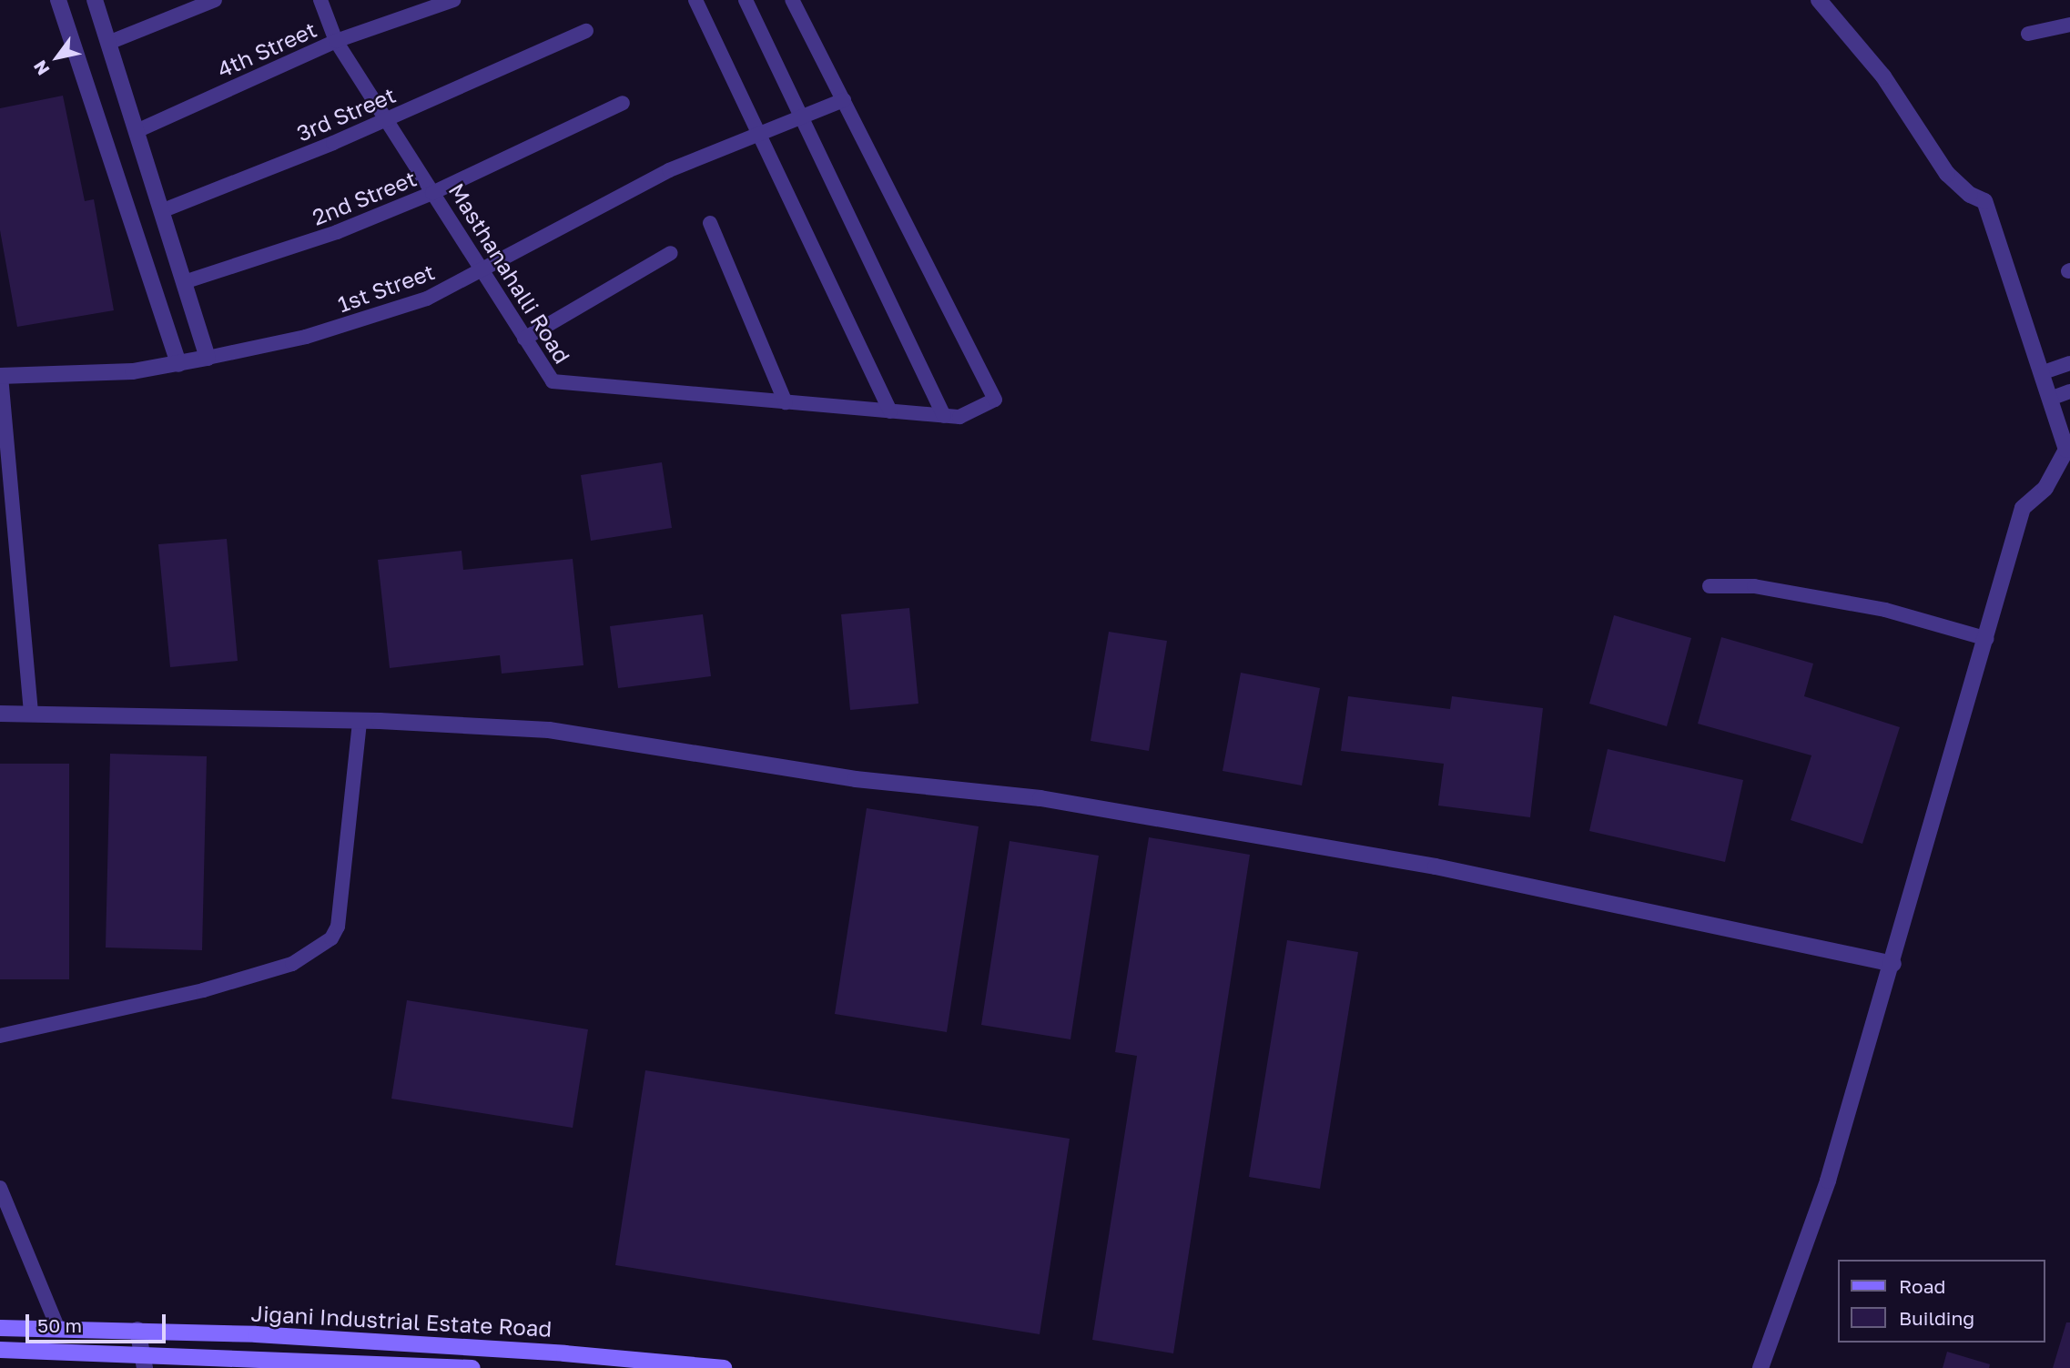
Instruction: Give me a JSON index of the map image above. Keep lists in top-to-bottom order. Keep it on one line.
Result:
{"streets":{"main road":["Jigani Industrial Estate Road"],"street":["4th Street","3rd Street","2nd Street","Masthanahalli Road","1st Street"]},"crossings":[["4th Street","Masthanahalli Road"],["3rd Street","Masthanahalli Road"],["2nd Street","Masthanahalli Road"],["Masthanahalli Road","1st Street"]],"legend":["Road","Building"],"scale_bar":"50 m","north":"bottom left"}
